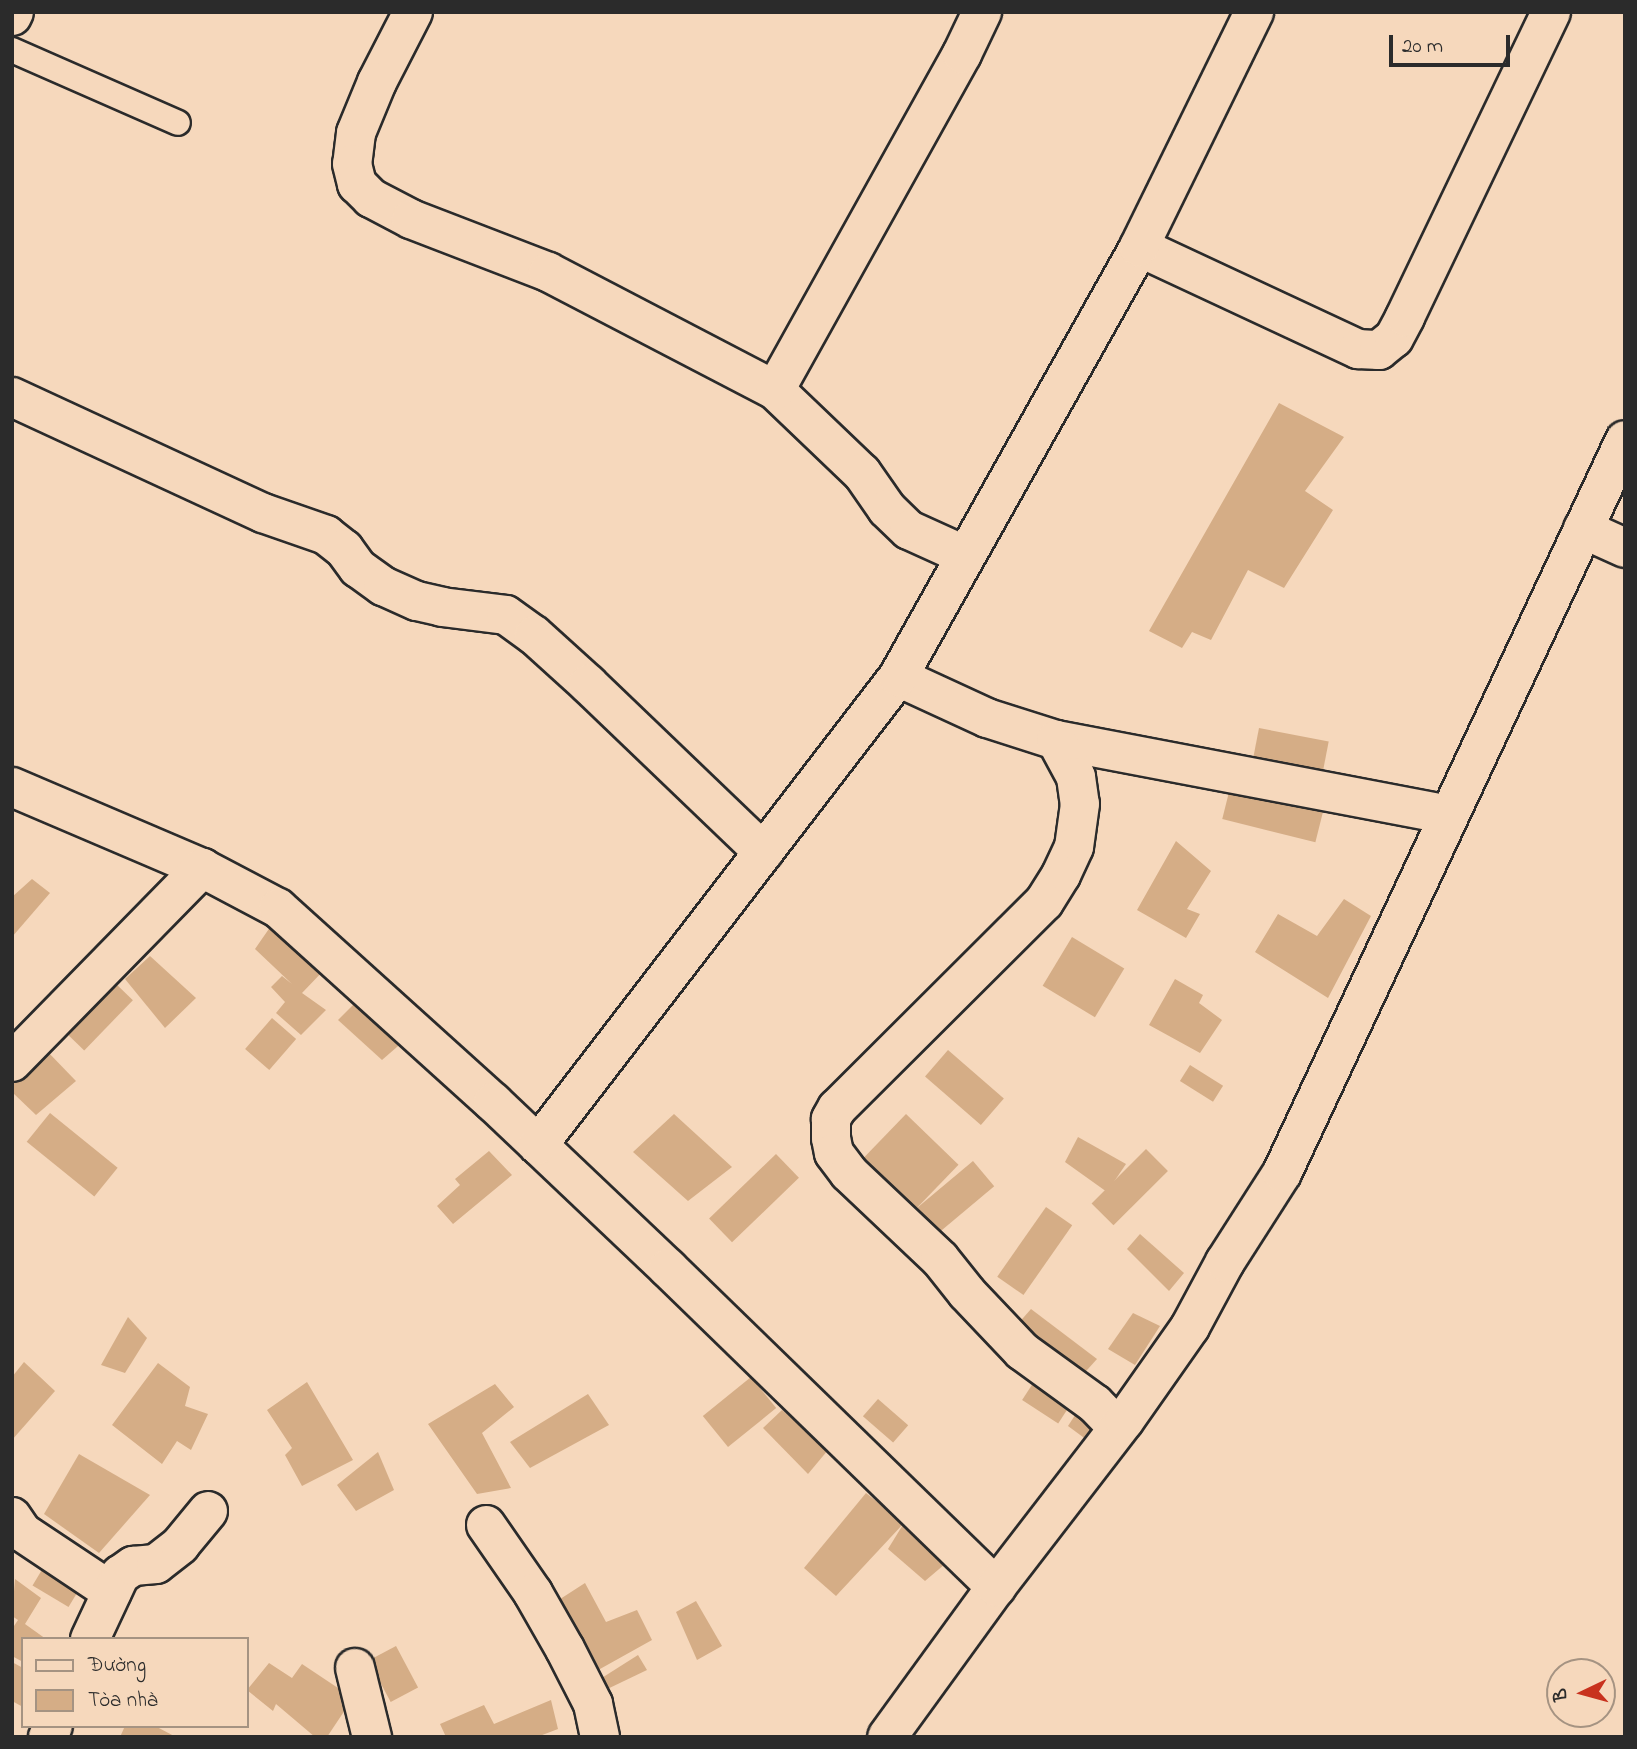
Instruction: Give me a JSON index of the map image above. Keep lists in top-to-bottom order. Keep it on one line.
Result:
{"legend":["Đường","Tòa nhà"],"scale_bar":"20 m","north":"left"}
